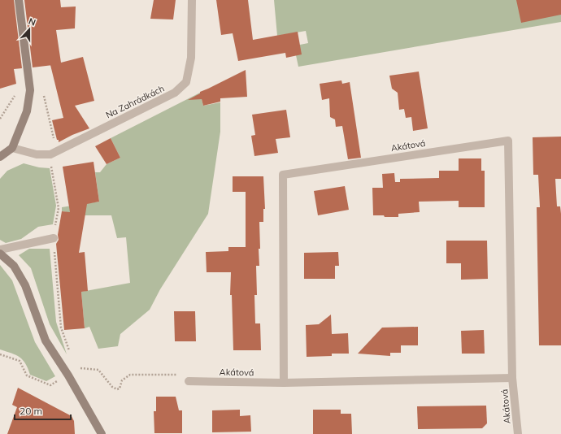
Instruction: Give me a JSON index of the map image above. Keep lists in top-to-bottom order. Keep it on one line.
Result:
{"streets":{"street":["Na Zahrádkách","Akátová"]},"scale_bar":"20 m","north":"top"}
